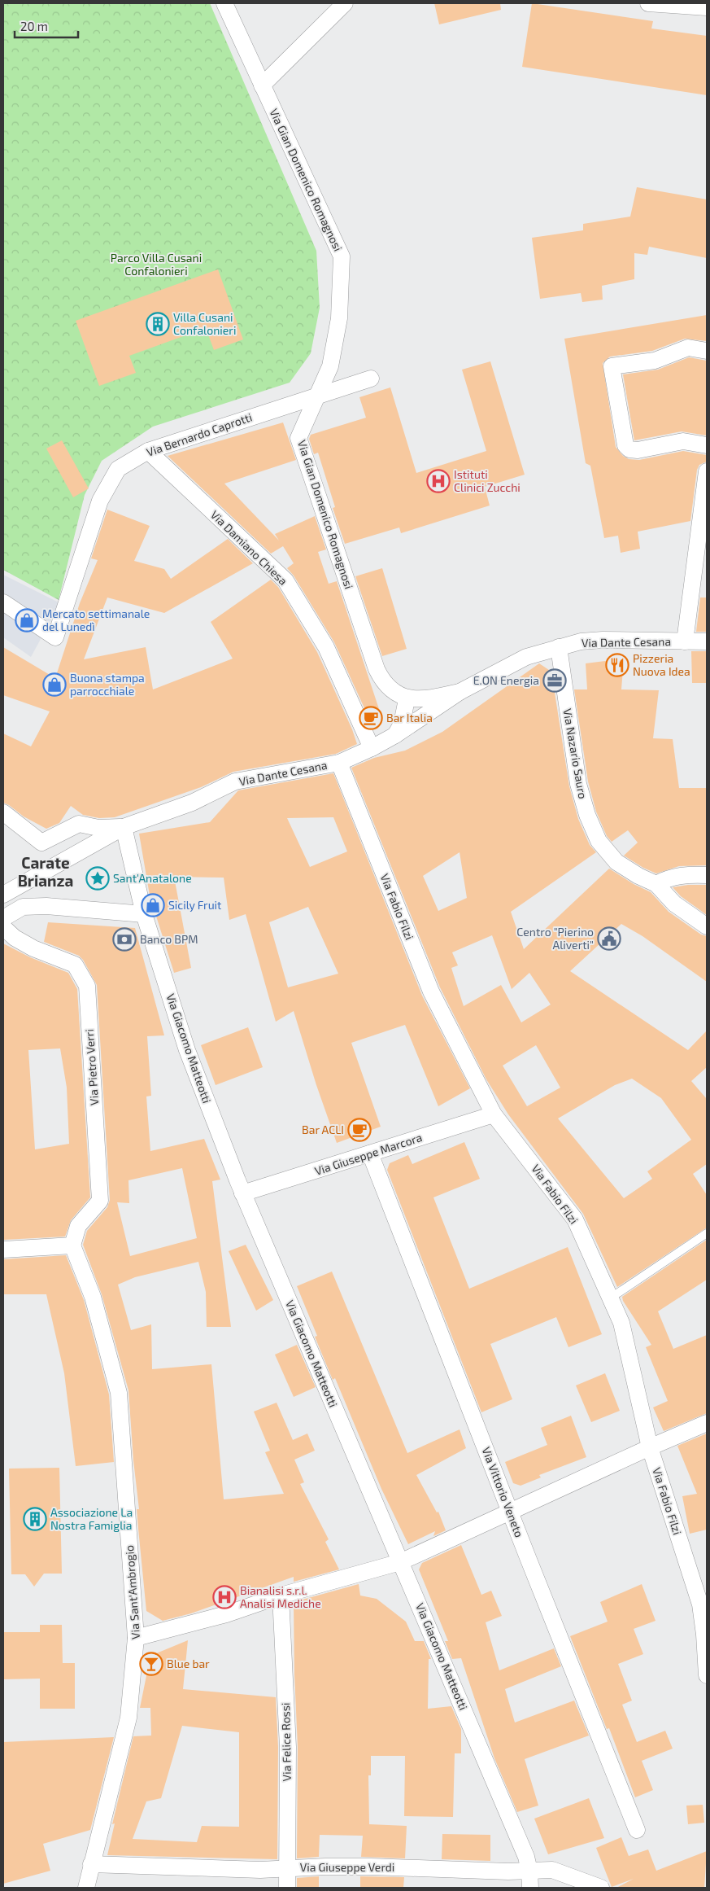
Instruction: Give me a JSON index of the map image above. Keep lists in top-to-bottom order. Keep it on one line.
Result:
{"streets":{"street":["Via Gian Domenico Romagnosi","Via Bernardo Caprotti","Via Damiano Chiesa","Via Dante Cesana","Via Nazario Sauro","Via Fabio Filzi","Via Giacomo Matteotti","Via Pietro Verri","Via Giuseppe Marcora","Via Vittorio Veneto","Via Sant'Ambrogio","Via Felice Rossi","Via Giuseppe Verdi"]},"crossings":[["Via Gian Domenico Romagnosi","Via Bernardo Caprotti"],["Via Gian Domenico Romagnosi","Via Dante Cesana"],["Via Bernardo Caprotti","Via Damiano Chiesa"],["Via Damiano Chiesa","Via Dante Cesana"],["Via Dante Cesana","Via Nazario Sauro"],["Via Dante Cesana","Via Fabio Filzi"],["Via Dante Cesana","Via Giacomo Matteotti"],["Via Fabio Filzi","Via Giuseppe Marcora"],["Via Giacomo Matteotti","Via Giuseppe Marcora"],["Via Giacomo Matteotti","Via Giuseppe Verdi"],["Via Pietro Verri","Via Sant'Ambrogio"],["Via Giuseppe Marcora","Via Vittorio Veneto"],["Via Sant'Ambrogio","Via Giuseppe Verdi"],["Via Felice Rossi","Via Giuseppe Verdi"]],"districts":["Carate Brianza"],"parks":["Parco Villa Cusani Confalonieri"],"places":{"building":["Villa Cusani Confalonieri","Associazione La Nostra Famiglia"],"hospital":["Istituti Clinici Zucchi","Bianalisi s.r.l. Analisi Mediche"],"shop":["Mercato settimanale del Lunedì","Buona stampa parrocchiale","Sicily Fruit"],"restaurant":["Pizzeria Nuova Idea"],"office":["E.ON Energia"],"cafe":["Bar Italia","Bar ACLI"],"place":["Sant'Anatalone"],"public building":["Centro \"Pierino Aliverti\""],"bank":["Banco BPM"],"bar":["Blue bar"]},"scale_bar":"20 m"}
